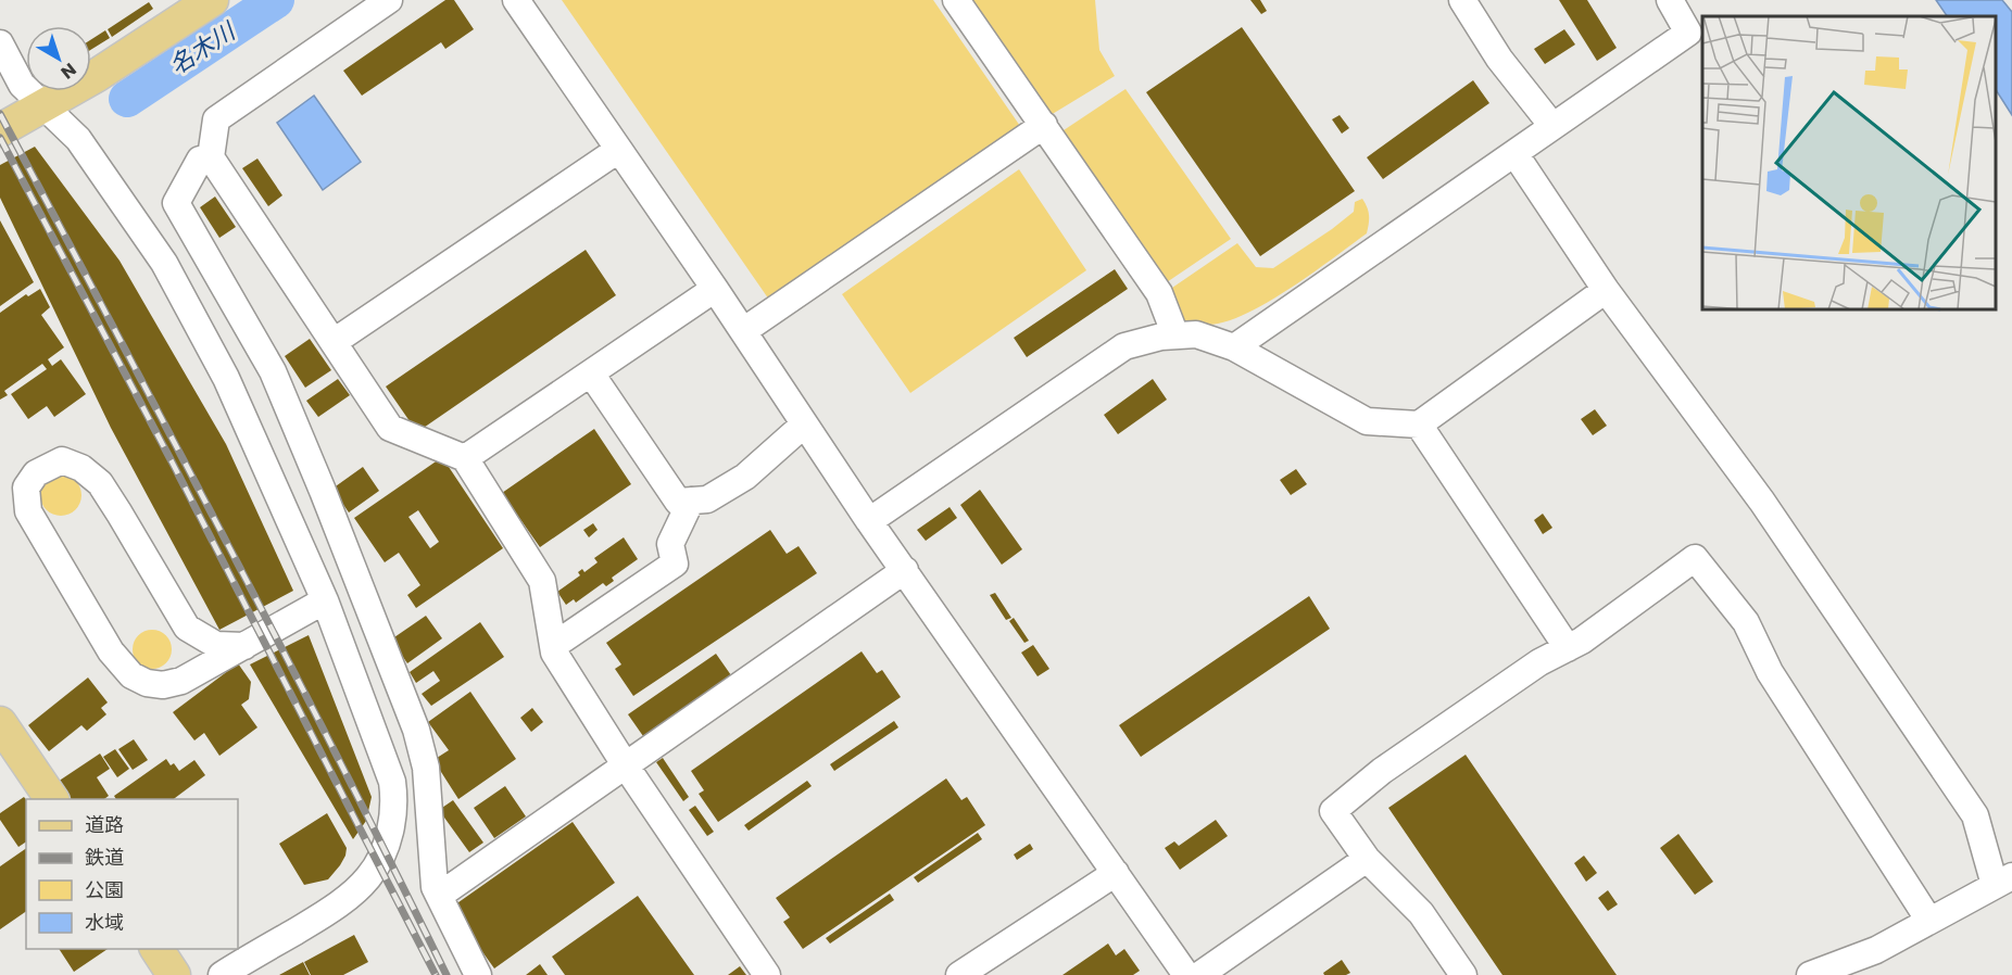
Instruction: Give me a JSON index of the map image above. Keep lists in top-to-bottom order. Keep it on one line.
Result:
{"water":["名木川"],"legend":["道路","鉄道","公園","水域"],"north":"bottom right"}
